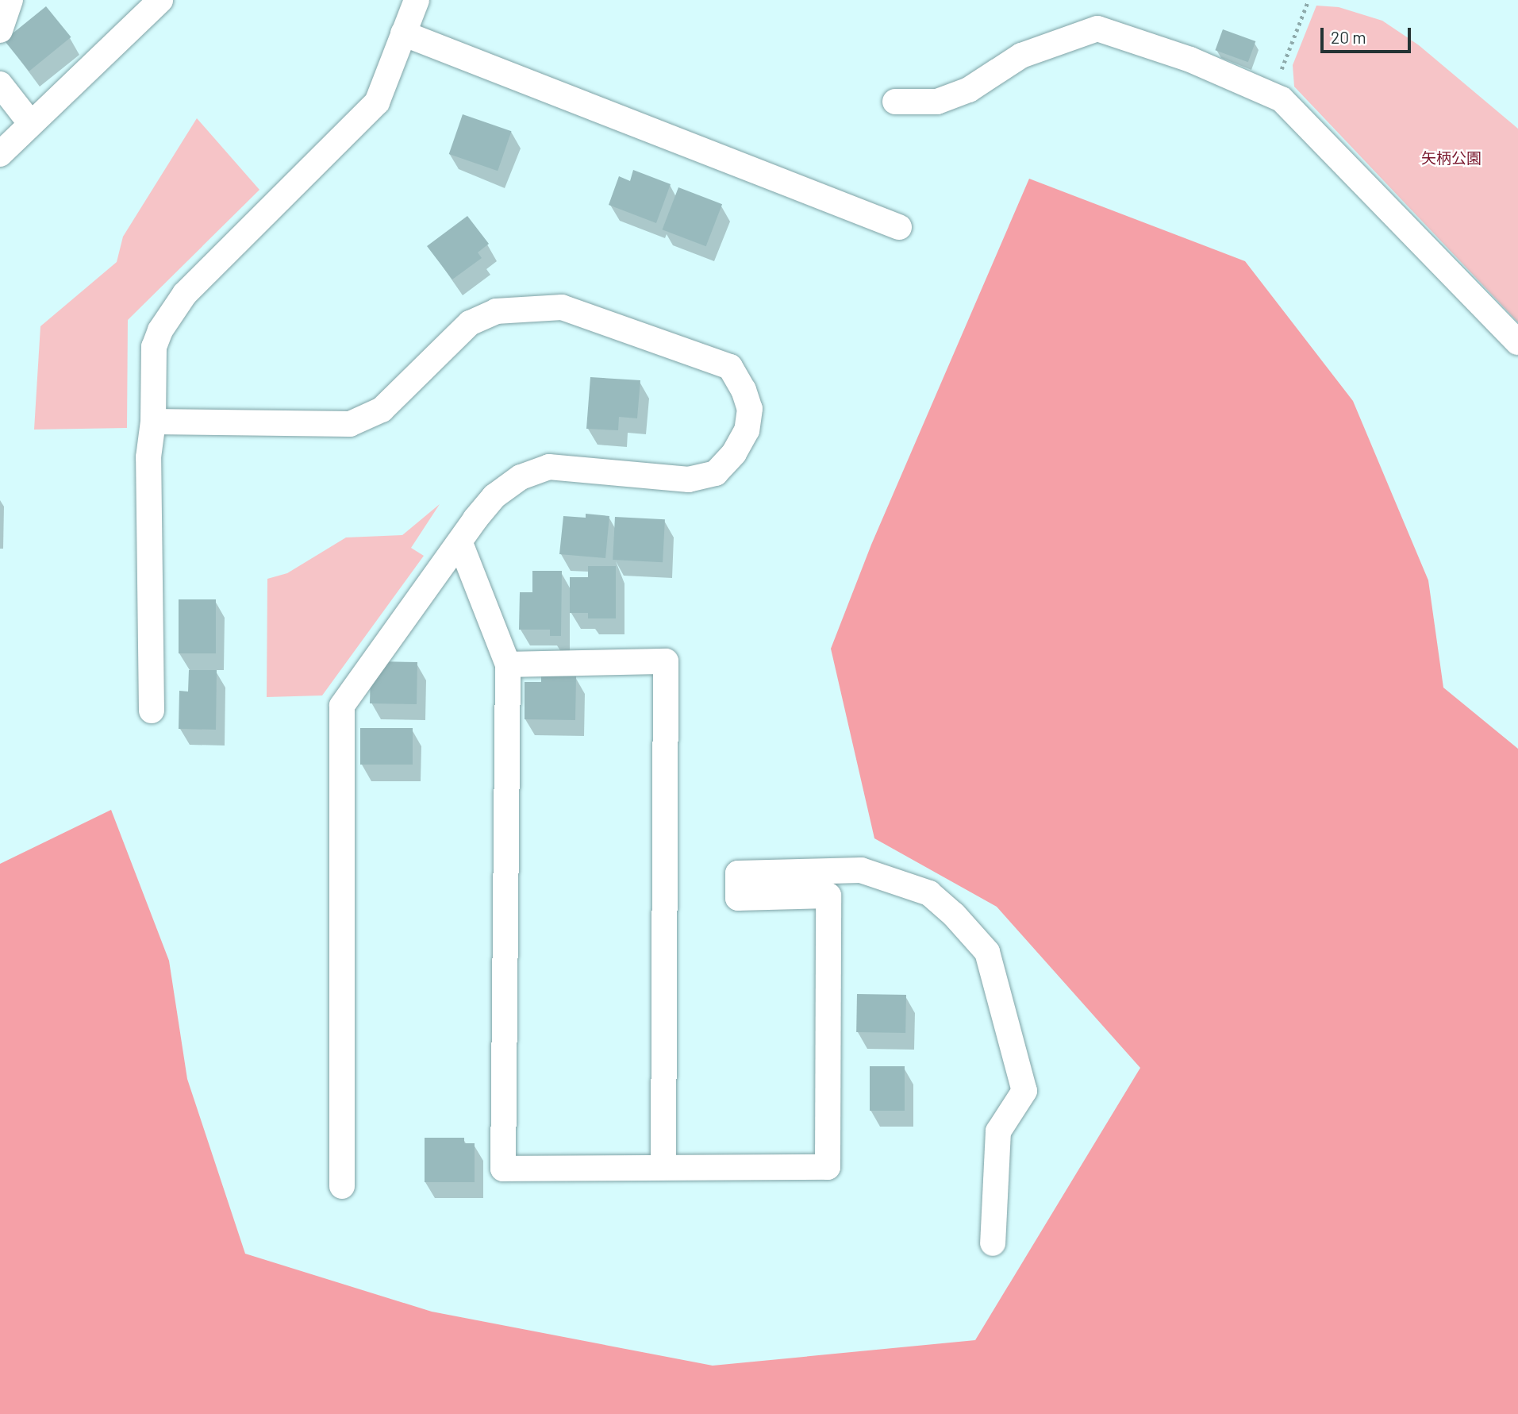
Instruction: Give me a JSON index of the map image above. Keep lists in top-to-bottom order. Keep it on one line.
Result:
{"parks":["矢柄公園"],"scale_bar":"20 m"}
